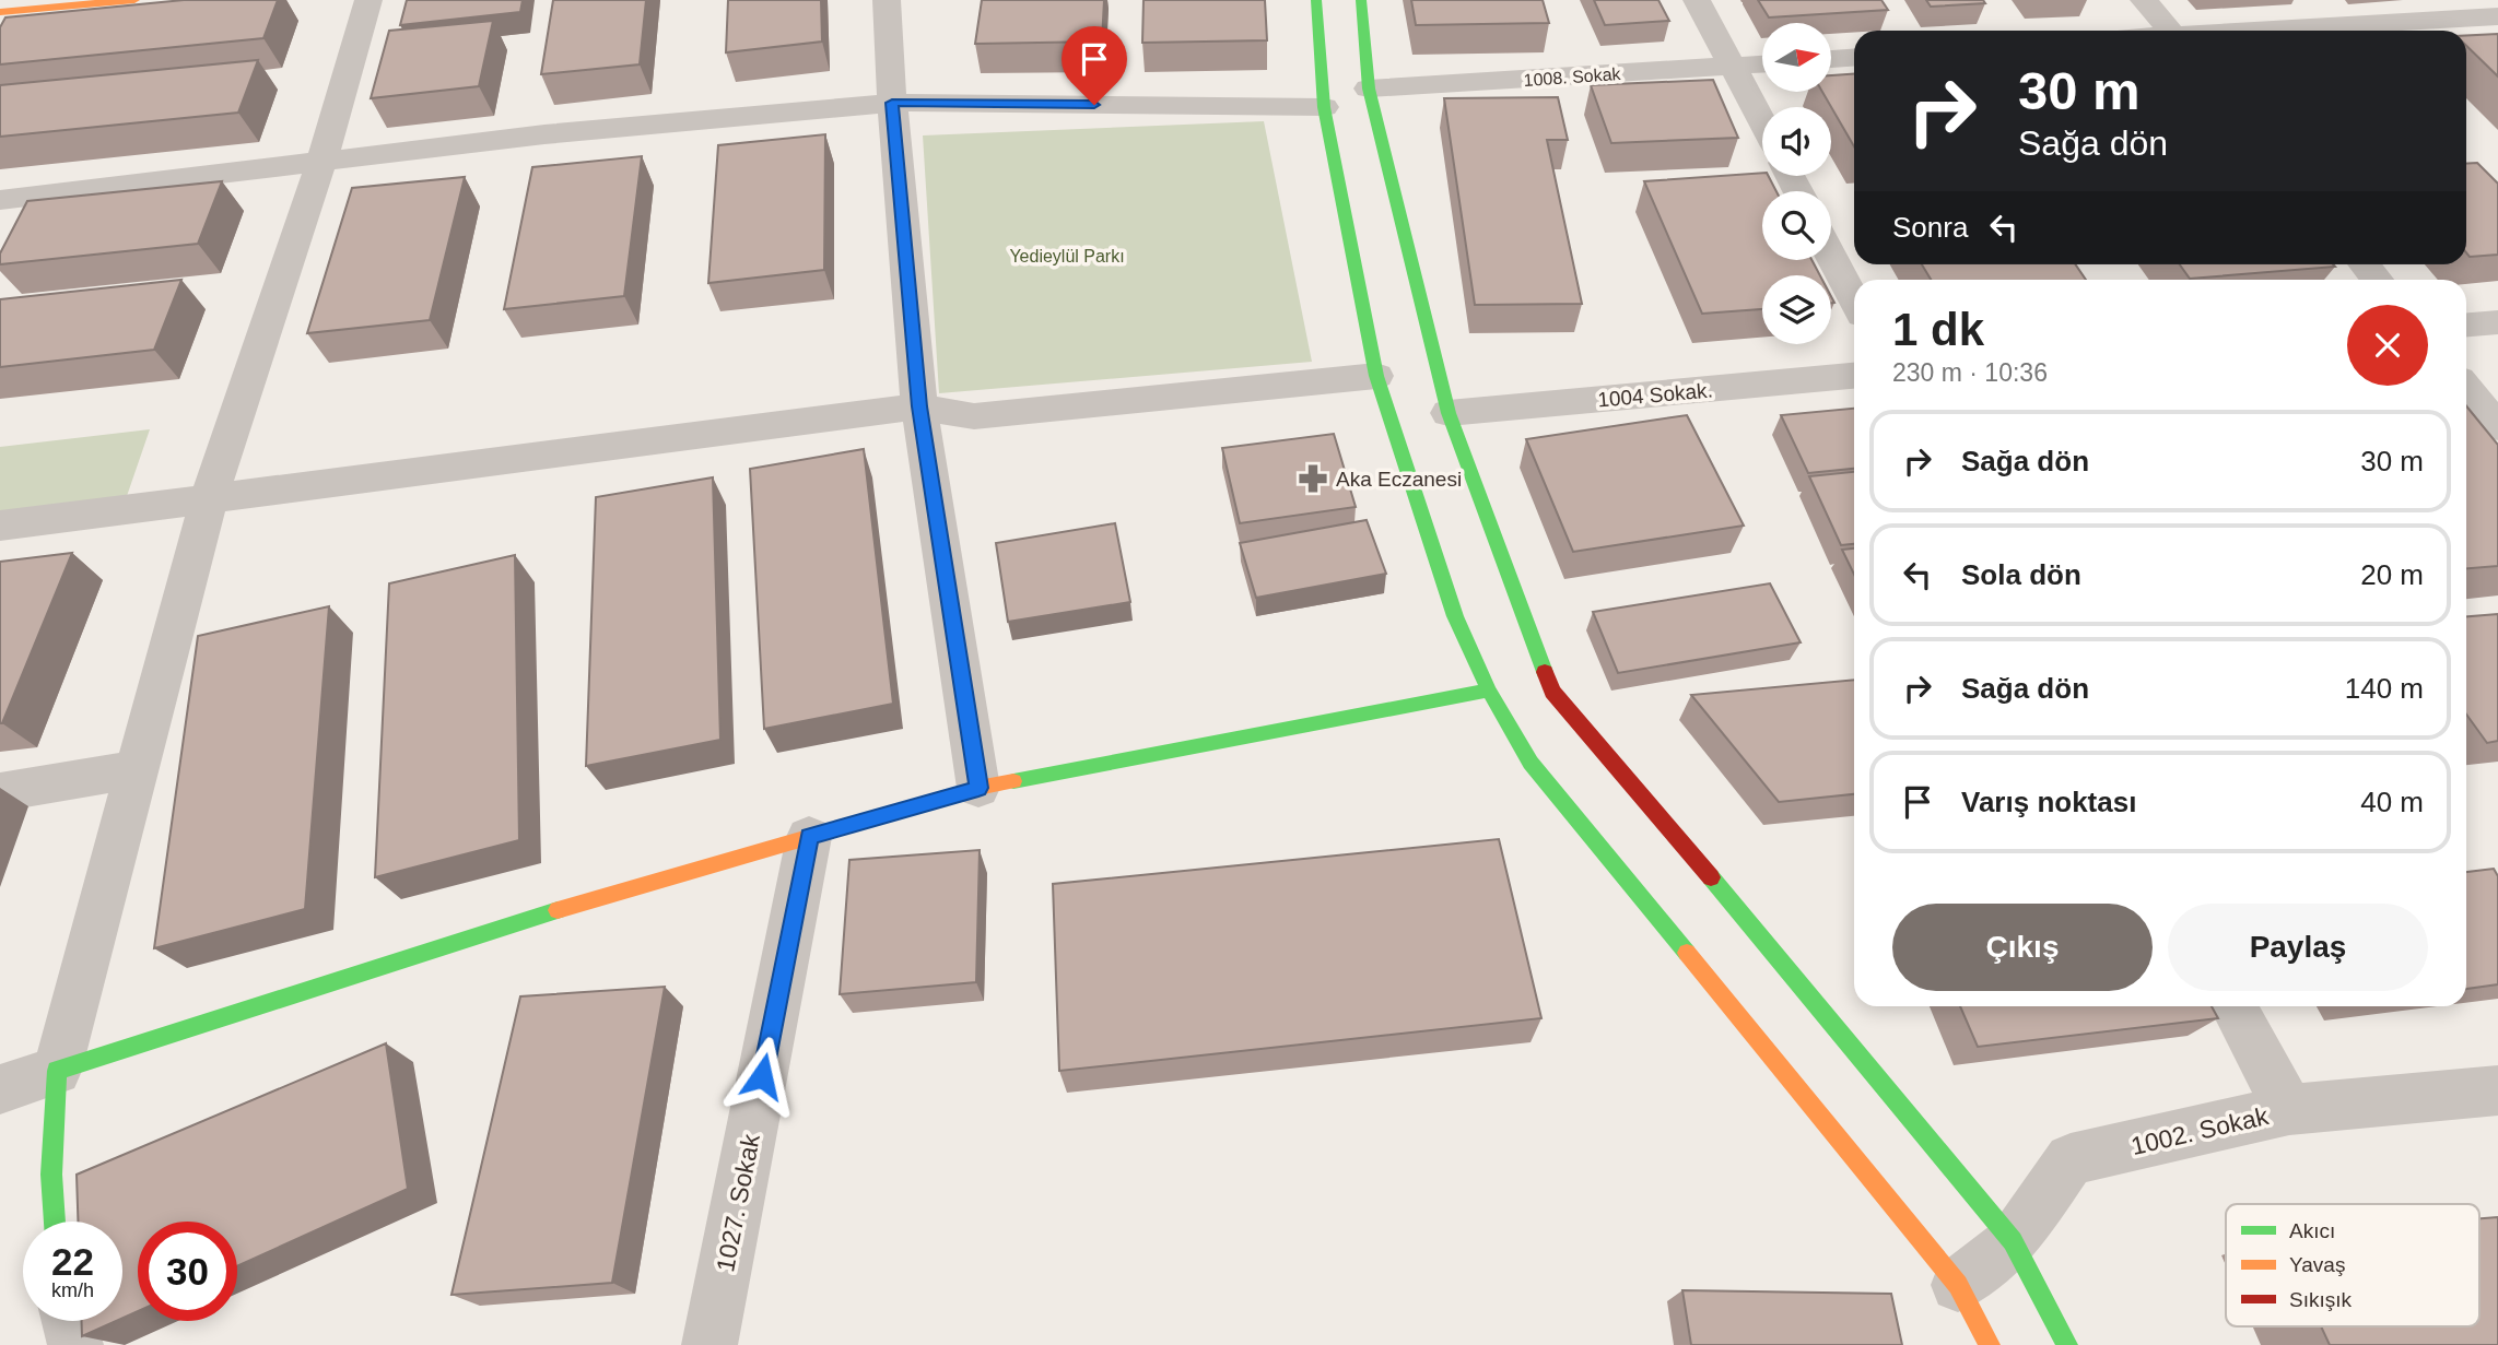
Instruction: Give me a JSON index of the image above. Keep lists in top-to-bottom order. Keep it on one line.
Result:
{"streets":{"street":["1008. Sokak","1004 Sokak.","1002. Sokak","1027. Sokak"]},"parks":["Yedieylül Parkı"],"places":{"pharmacy":["Aka Eczanesi"]},"legend":["Akıcı","Yavaş","Sıkışık"],"north":"right","page":{"turn":["30 m","Sağa dön"],"then":"Sonra","heading":["1 dk","230 m · 10:36"],"list":[{"name":"Sağa dön","value":"30 m"},{"name":"Sola dön","value":"20 m"},{"name":"Sağa dön","value":"140 m"},{"name":"Varış noktası","value":"40 m"}],"buttons":["Çıkış","Paylaş"],"speed":"22 km/h","limit":"30"}}
